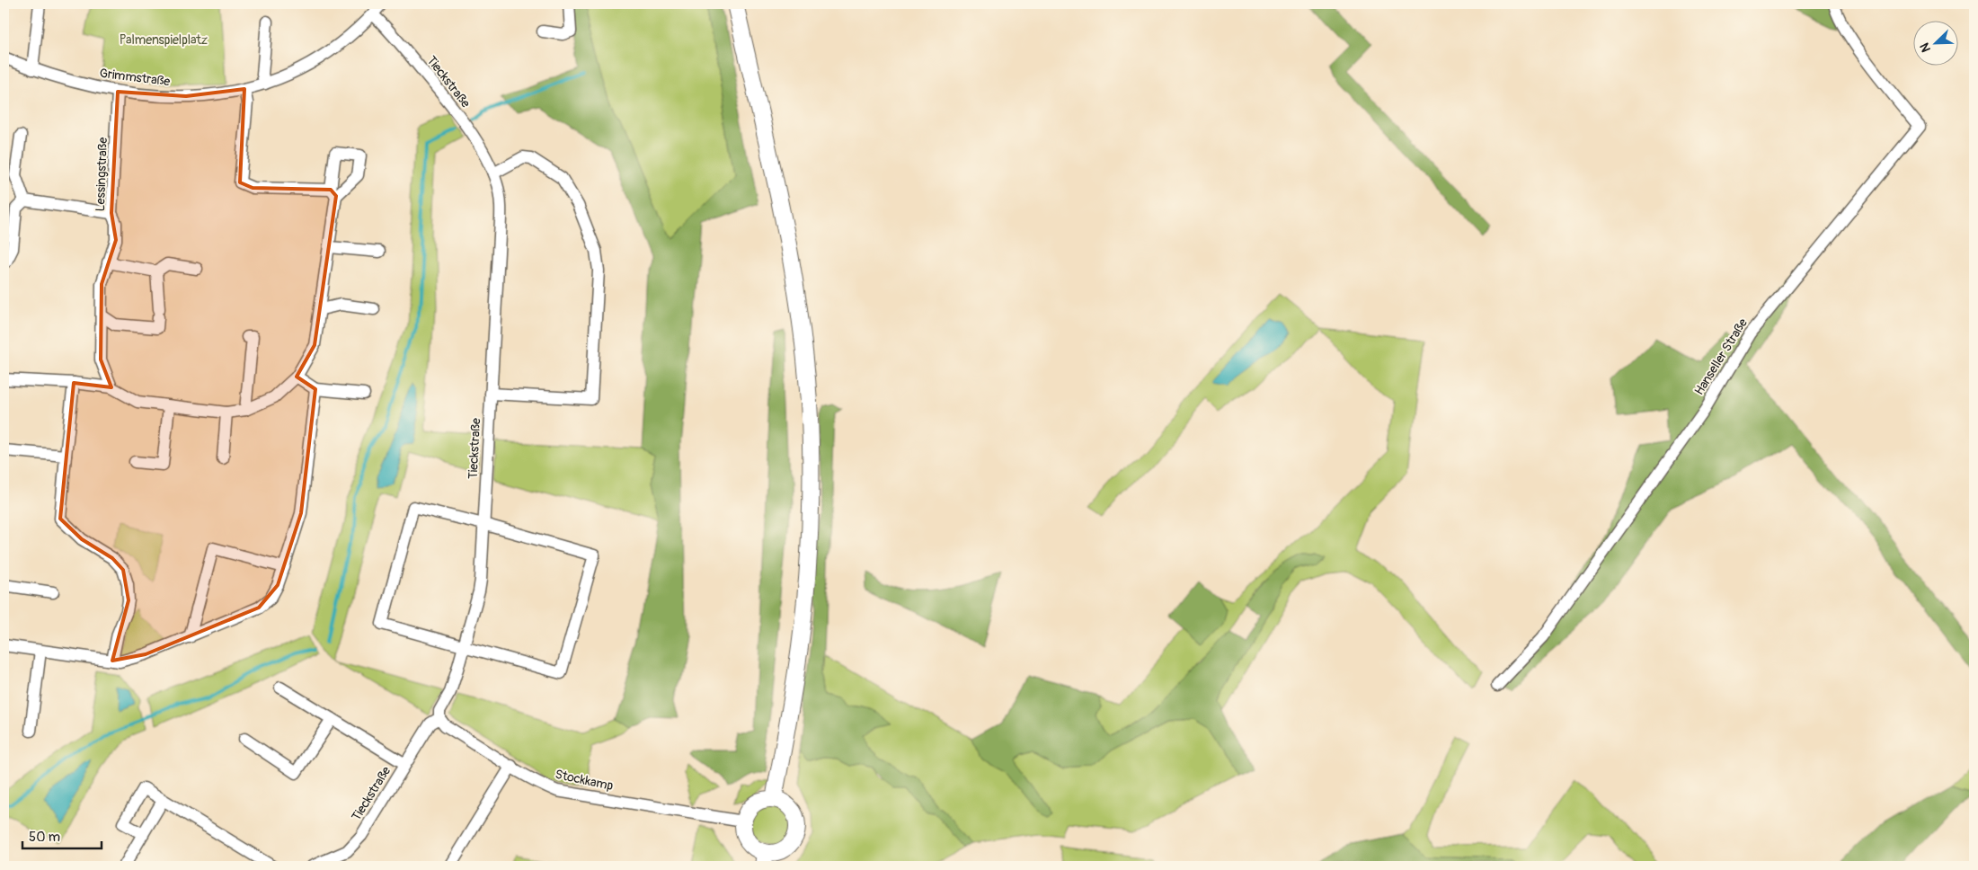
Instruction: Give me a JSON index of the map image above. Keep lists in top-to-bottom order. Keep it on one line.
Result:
{"streets":{"street":["Grimmstraße","Tieckstraße","Lessingstraße","Hanseller Straße","Stockkamp"]},"crossings":[["Grimmstraße","Tieckstraße"],["Grimmstraße","Lessingstraße"],["Tieckstraße","Stockkamp"]],"parks":["Palmenspielplatz"],"scale_bar":"50 m","north":"bottom left"}
